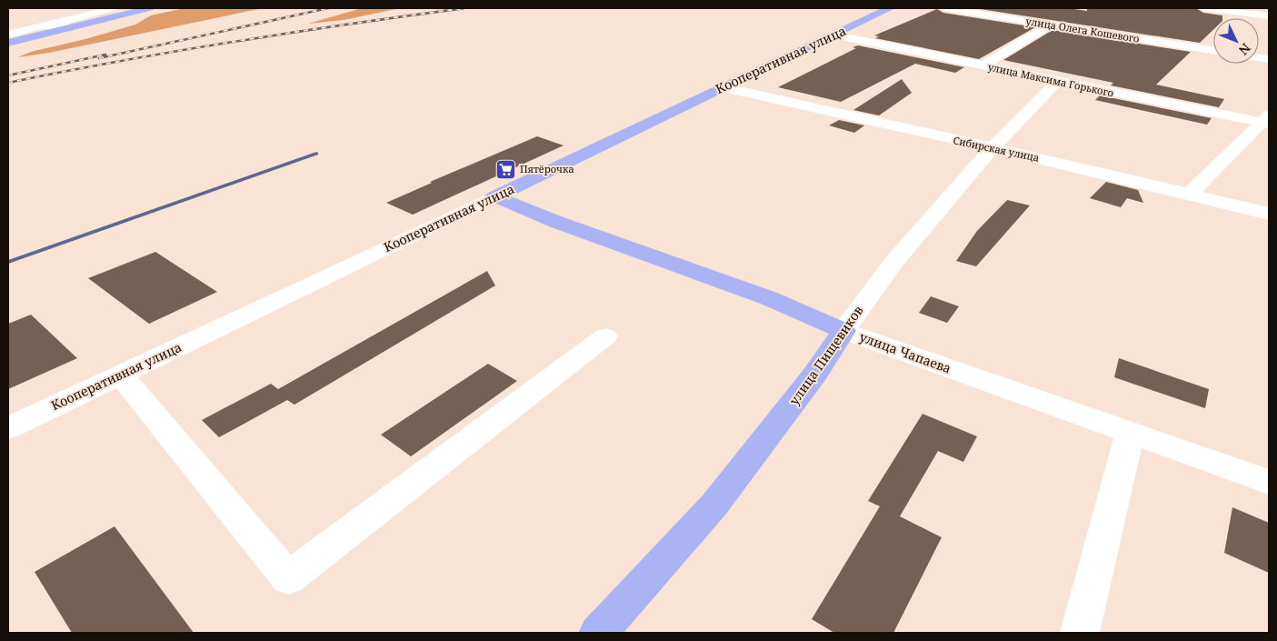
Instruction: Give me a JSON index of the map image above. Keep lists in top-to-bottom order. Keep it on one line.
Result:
{"streets":{"main road":["Кооперативная улица","улица Чапаева","улица Пищевиков"],"street":["улица Олега Кошевого","улица Максима Горького","Сибирская улица"]},"crossings":[["Кооперативная улица","улица Максима Горького"],["Кооперативная улица","Сибирская улица"],["Кооперативная улица","улица Чапаева"],["улица Максима Горького","улица Пищевиков"],["Сибирская улица","улица Пищевиков"],["улица Чапаева","улица Пищевиков"]],"places":{"supermarket":["Пятёрочка"]},"north":"bottom right"}
